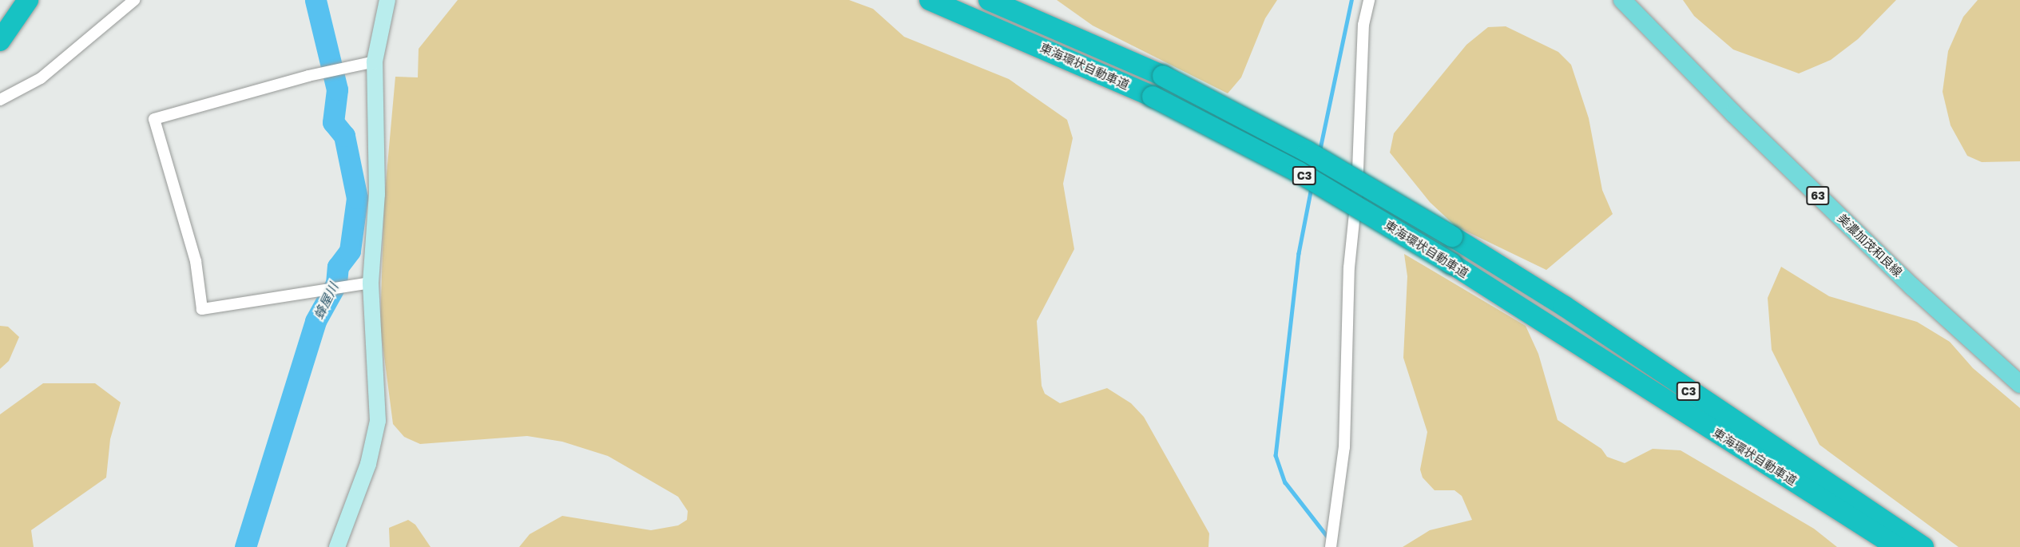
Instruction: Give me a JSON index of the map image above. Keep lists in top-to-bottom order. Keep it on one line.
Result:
{"streets":{"highway":["東海環状自動車道","C3"],"main road":["63","美濃加茂和良線"]},"water":["蜂屋川"]}
